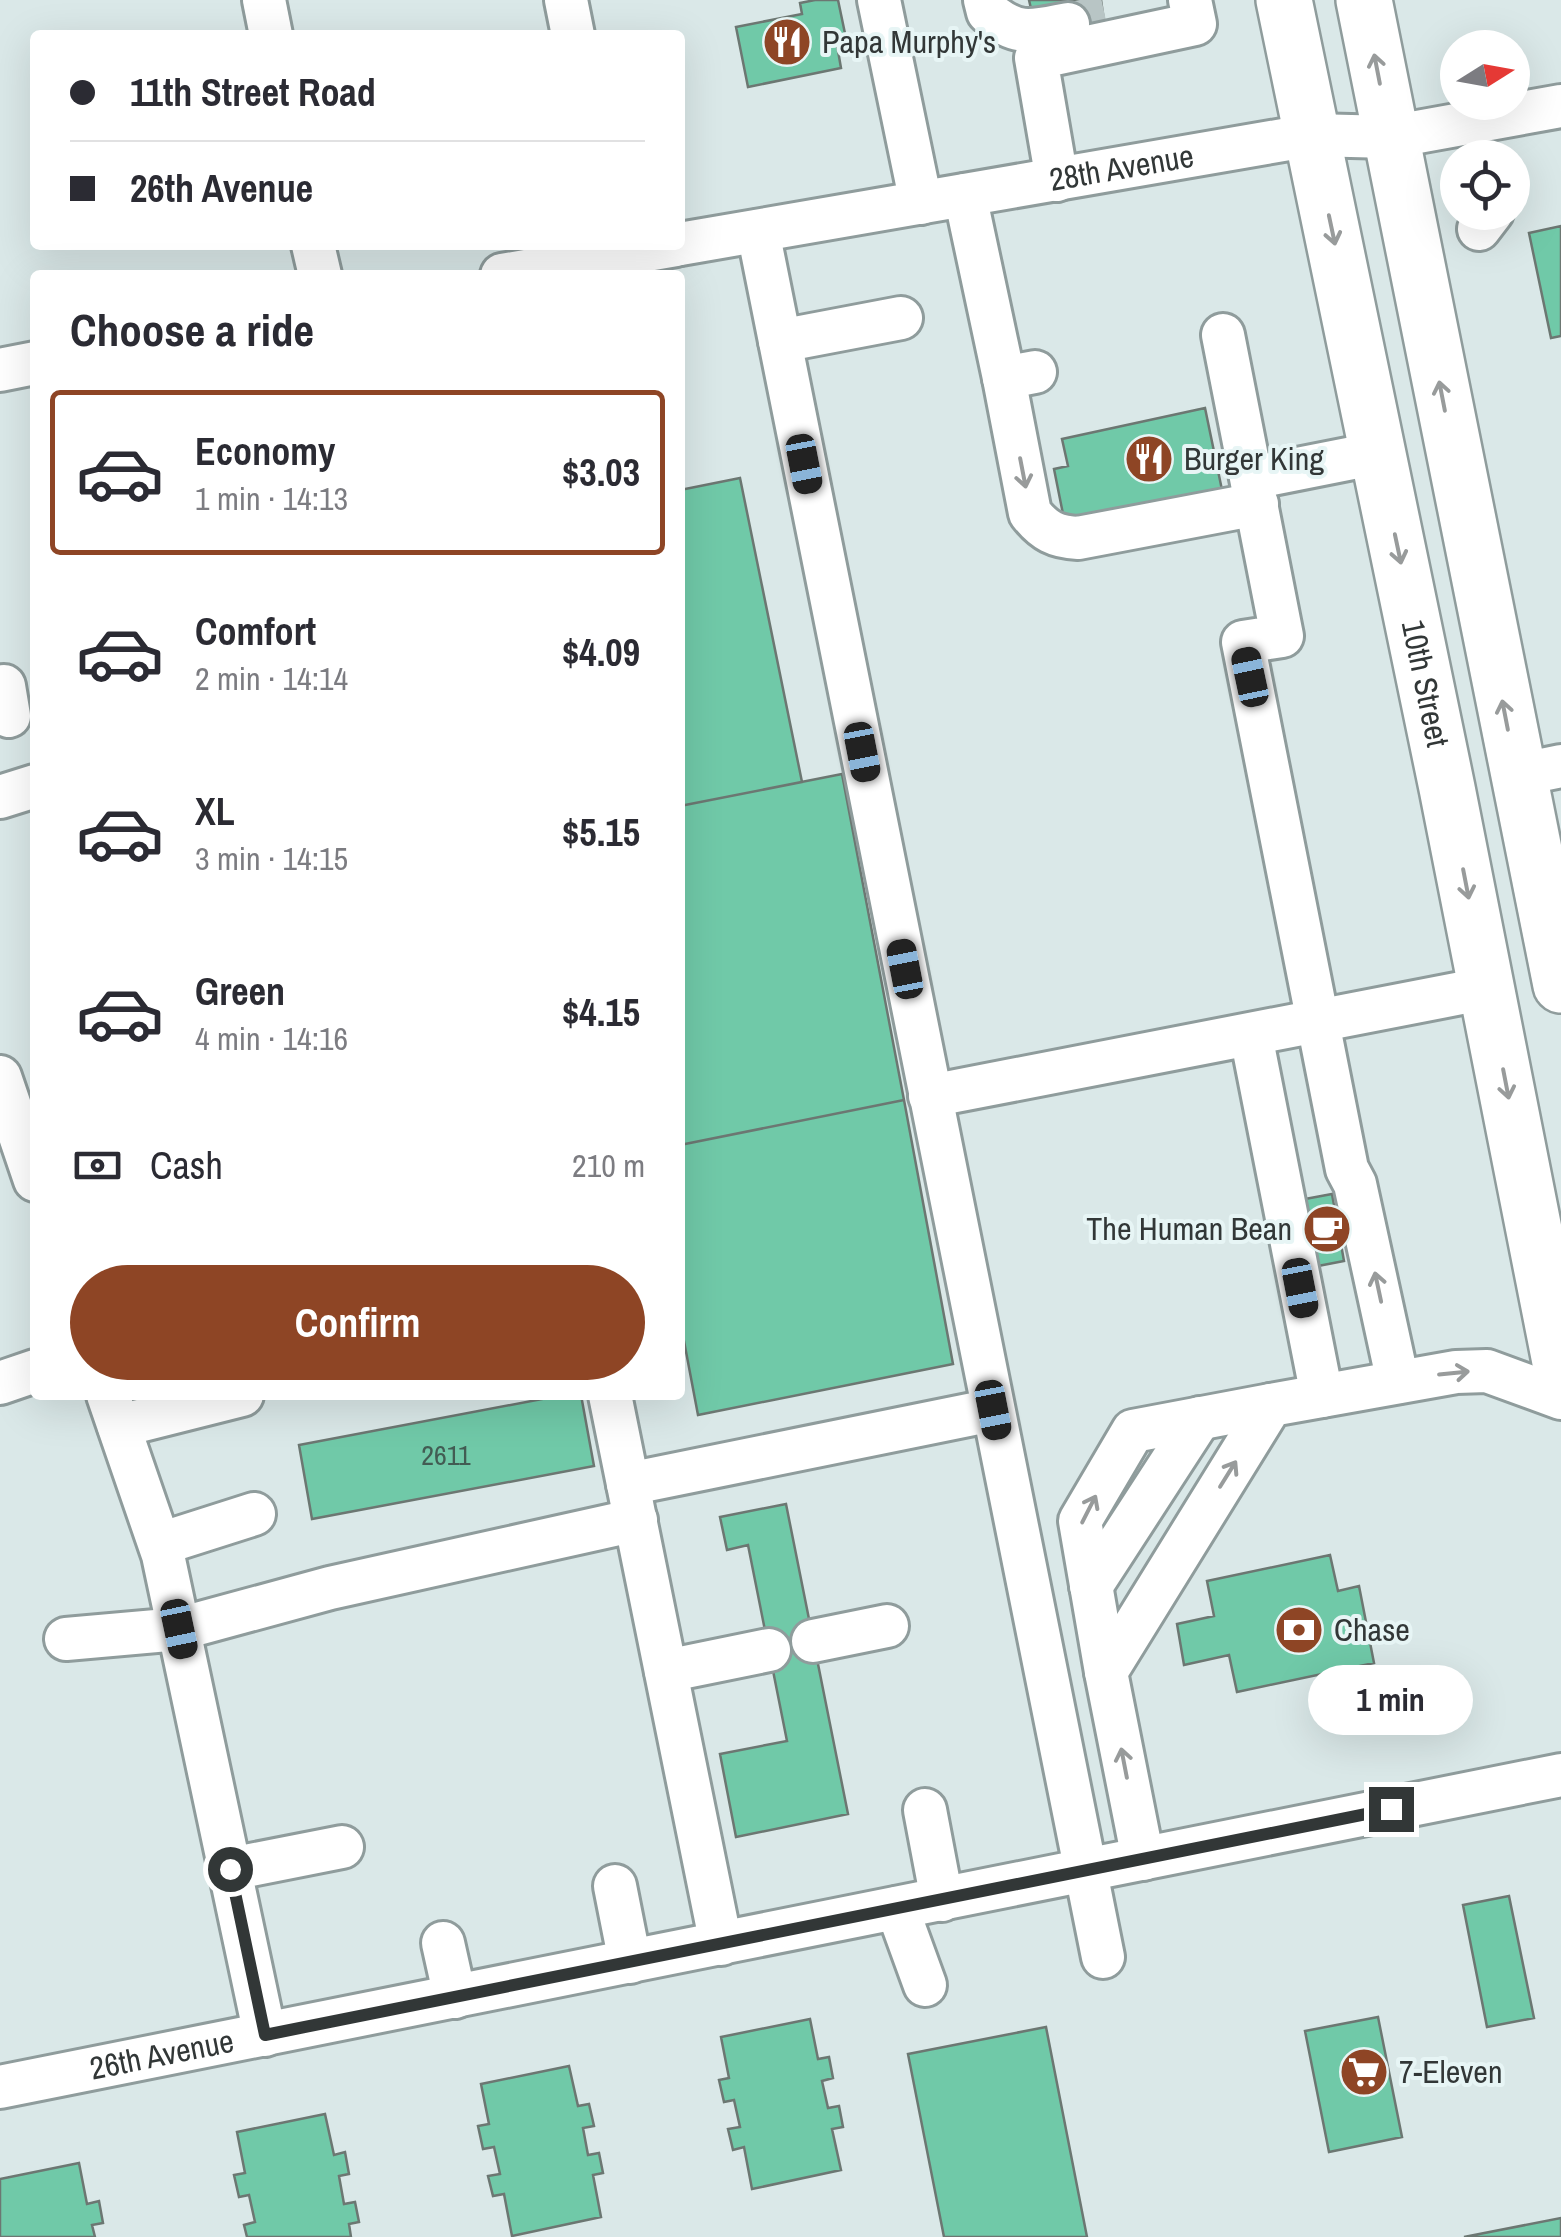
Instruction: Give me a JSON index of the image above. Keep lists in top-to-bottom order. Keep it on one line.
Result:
{"streets":{"main road":["10th Street"],"street":["28th Avenue","26th Avenue"]},"crossings":[["28th Avenue","10th Street"]],"places":{"restaurant":["Papa Murphy's","Burger King"],"cafe":["The Human Bean"],"bank":["Chase"],"supermarket":["7-Eleven"]},"house_numbers":["2611"],"north":"right","page":{"banner":["11th Street Road","26th Avenue"],"heading":"Choose a ride","list":[{"name":"Economy","note":"1 min · 14:13","value":"$3.03"},{"name":"Comfort","note":"2 min · 14:14","value":"$4.09"},{"name":"XL","note":"3 min · 14:15","value":"$5.15"},{"name":"Green","note":"4 min · 14:16","value":"$4.15"}],"pay":["Cash","210 m"],"buttons":"Confirm","bubble":"1 min"}}
